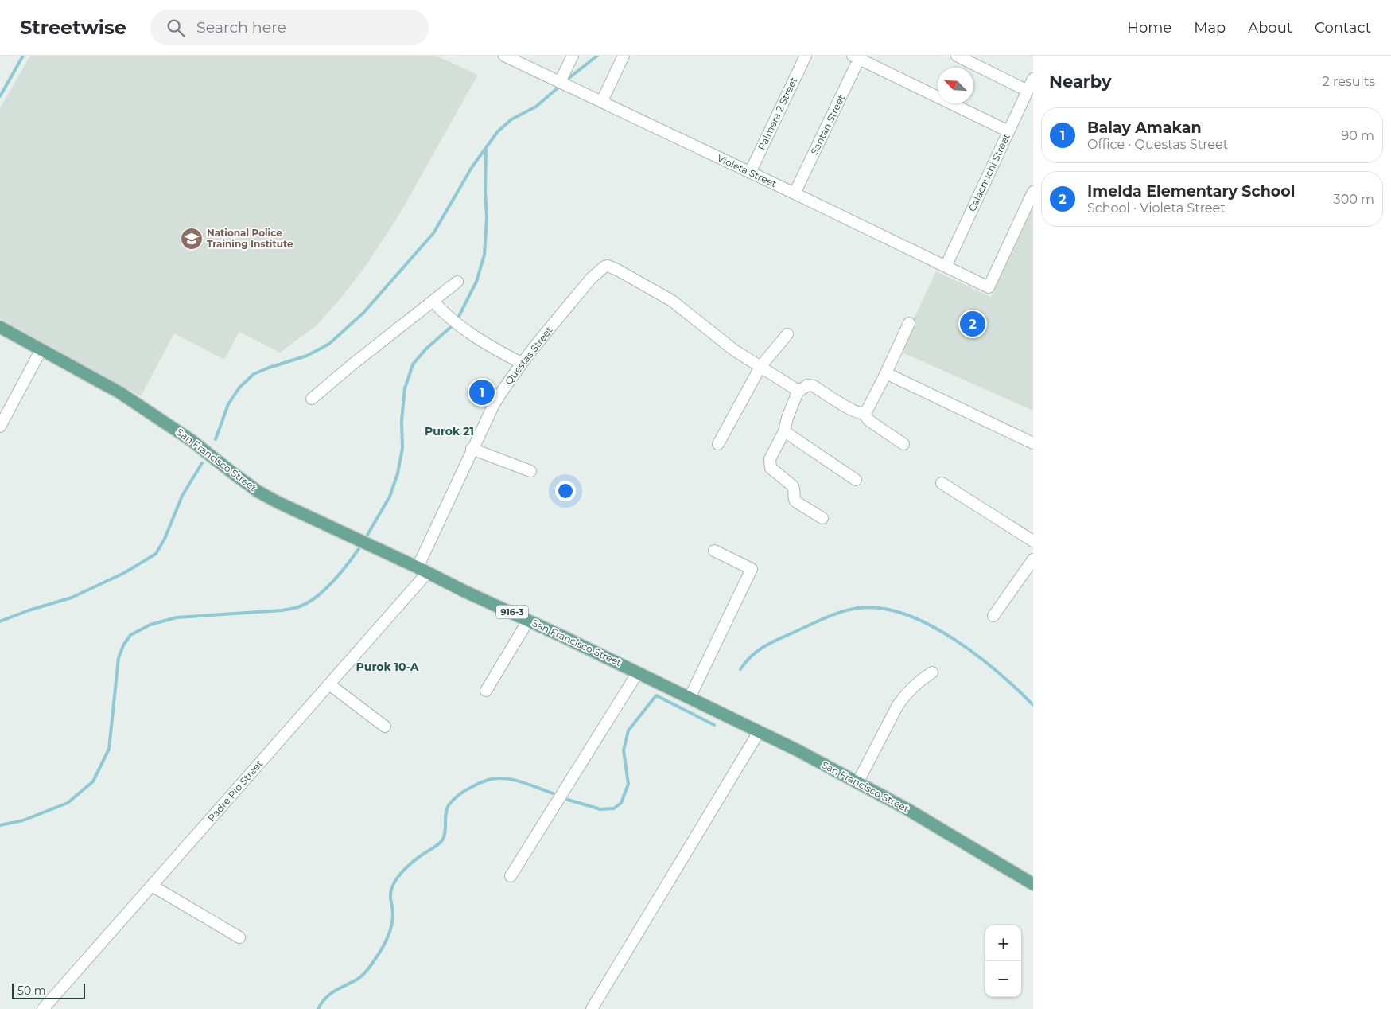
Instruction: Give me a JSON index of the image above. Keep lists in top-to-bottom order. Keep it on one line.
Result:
{"streets":{"main road":["San Francisco Street","916-3"],"street":["Palmera 2 Street","Santan Street","Violeta Street","Calachuchi Street","Questas Street","Padre Pio Street"]},"crossings":[["Palmera 2 Street","Violeta Street"],["Santan Street","Violeta Street"],["Violeta Street","Calachuchi Street"],["Questas Street","San Francisco Street"],["Questas Street","Padre Pio Street"],["San Francisco Street","Padre Pio Street"]],"districts":["Purok 21","Purok 10-A"],"places":{"school or university":["National Police Training Institute"]},"scale_bar":"50 m","north":"top left","page":{"header":"Streetwise","search":"Search here","nav":["Home","Map","About","Contact"],"heading":["Nearby","2 results"],"list":[{"mark":"1","name":"Balay Amakan","note":"Office · Questas Street","value":"90 m"},{"mark":"2","name":"Imelda Elementary School","note":"School · Violeta Street","value":"300 m"}],"pins":["2","1"],"map_buttons":["+","−"],"scale":"50 m"}}
